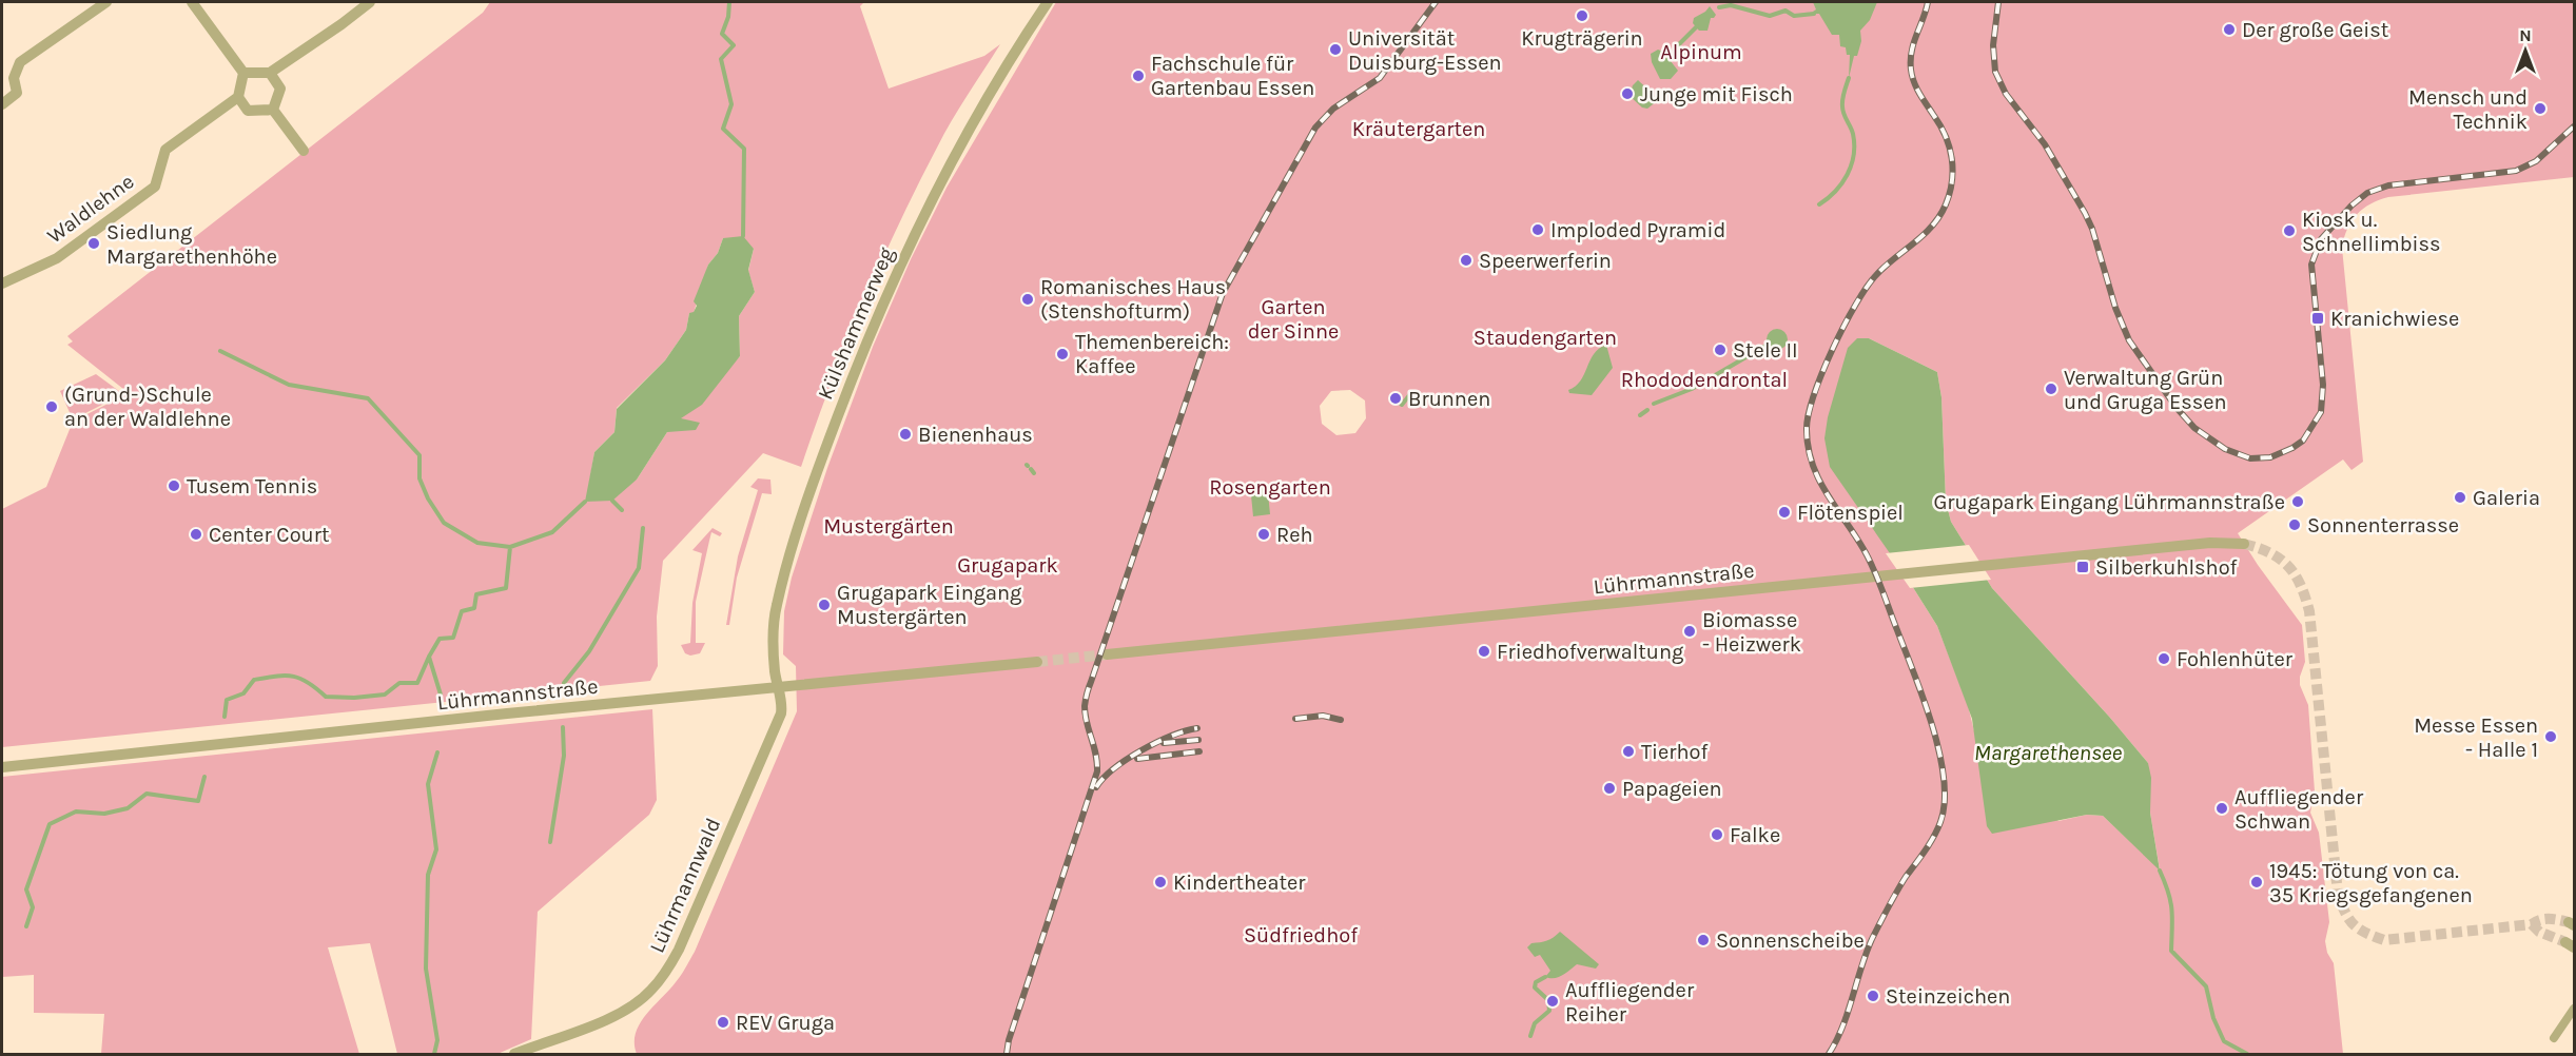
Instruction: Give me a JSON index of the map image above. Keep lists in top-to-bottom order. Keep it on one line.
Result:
{"streets":{"street":["Waldlehne","Külshammerweg","Lührmannstraße","Lührmannwald"]},"crossings":[["Külshammerweg","Lührmannstraße"],["Külshammerweg","Lührmannwald"],["Lührmannstraße","Lührmannwald"]],"water":["Margarethensee"],"parks":["Alpinum","Kräutergarten","Garten der Sinne","Staudengarten","Rhododendrontal","Rosengarten","Mustergärten","Grugapark","Südfriedhof"],"places":{"other":["Krugträgerin","Der große Geist","Universität Duisburg-Essen","Fachschule für Gartenbau Essen","Junge mit Fisch","Mensch und Technik","Imploded Pyramid","Kiosk u. Schnellimbiss","Siedlung Margarethenhöhe","Speerwerferin","Romanisches Haus (Stenshofturm)","Stele II","Themenbereich: Kaffee","Verwaltung Grün und Gruga Essen","Brunnen","(Grund-)Schule an der Waldlehne","Bienenhaus","Tusem Tennis","Galeria","Grugapark Eingang Lührmannstraße","Flötenspiel","Sonnenterrasse","Center Court","Reh","Grugapark Eingang Mustergärten","Biomasse - Heizwerk","Friedhofverwaltung","Fohlenhüter","Messe Essen - Halle 1","Tierhof","Papageien","Auffliegender Schwan","Falke","Kindertheater","1945: Tötung von ca. 35 Kriegsgefangenen","Sonnenscheibe","Steinzeichen","Auffliegender Reiher","REV Gruga"],"transit":["Kranichwiese","Silberkuhlshof"]},"north":"top"}
